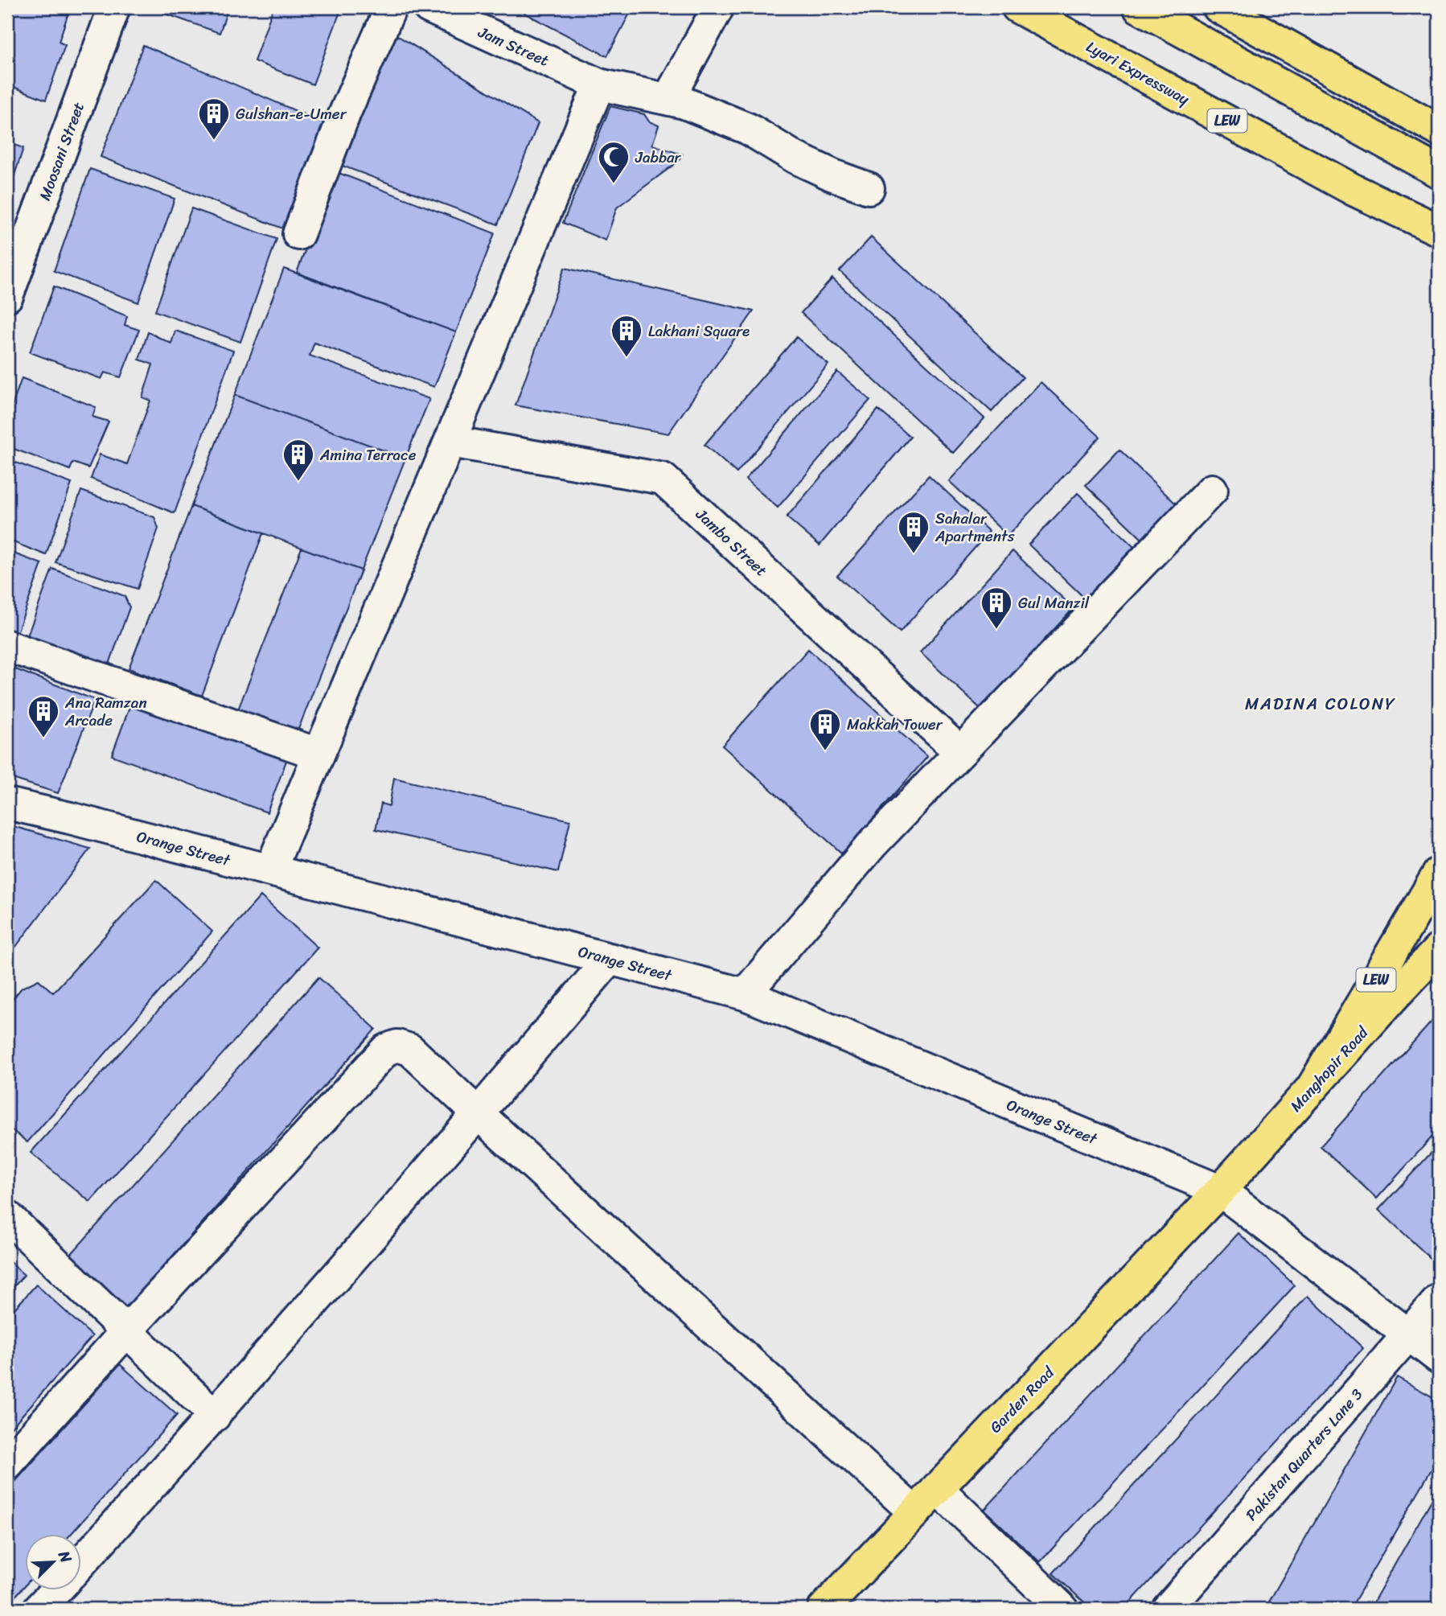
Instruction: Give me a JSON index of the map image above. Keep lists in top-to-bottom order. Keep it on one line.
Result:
{"streets":{"main road":["Lyari Expressway","LEW","Manghopir Road","Garden Road"],"street":["Jam Street","Moosani Street","Jambo Street","Orange Street","Pakistan Quarters Lane 3"]},"crossings":[["LEW","Manghopir Road"],["Orange Street","Manghopir Road"],["Orange Street","Garden Road"],["Orange Street","Pakistan Quarters Lane 3"],["Manghopir Road","Garden Road"]],"districts":["MADINA COLONY"],"places":{"building":["Gulshan-e-Umer","Lakhani Square","Amina Terrace","Sahalar Apartments","Gul Manzil","Ana Ramzan Arcade","Makkah Tower"],"mosque":["Jabbar"]},"north":"top right"}
